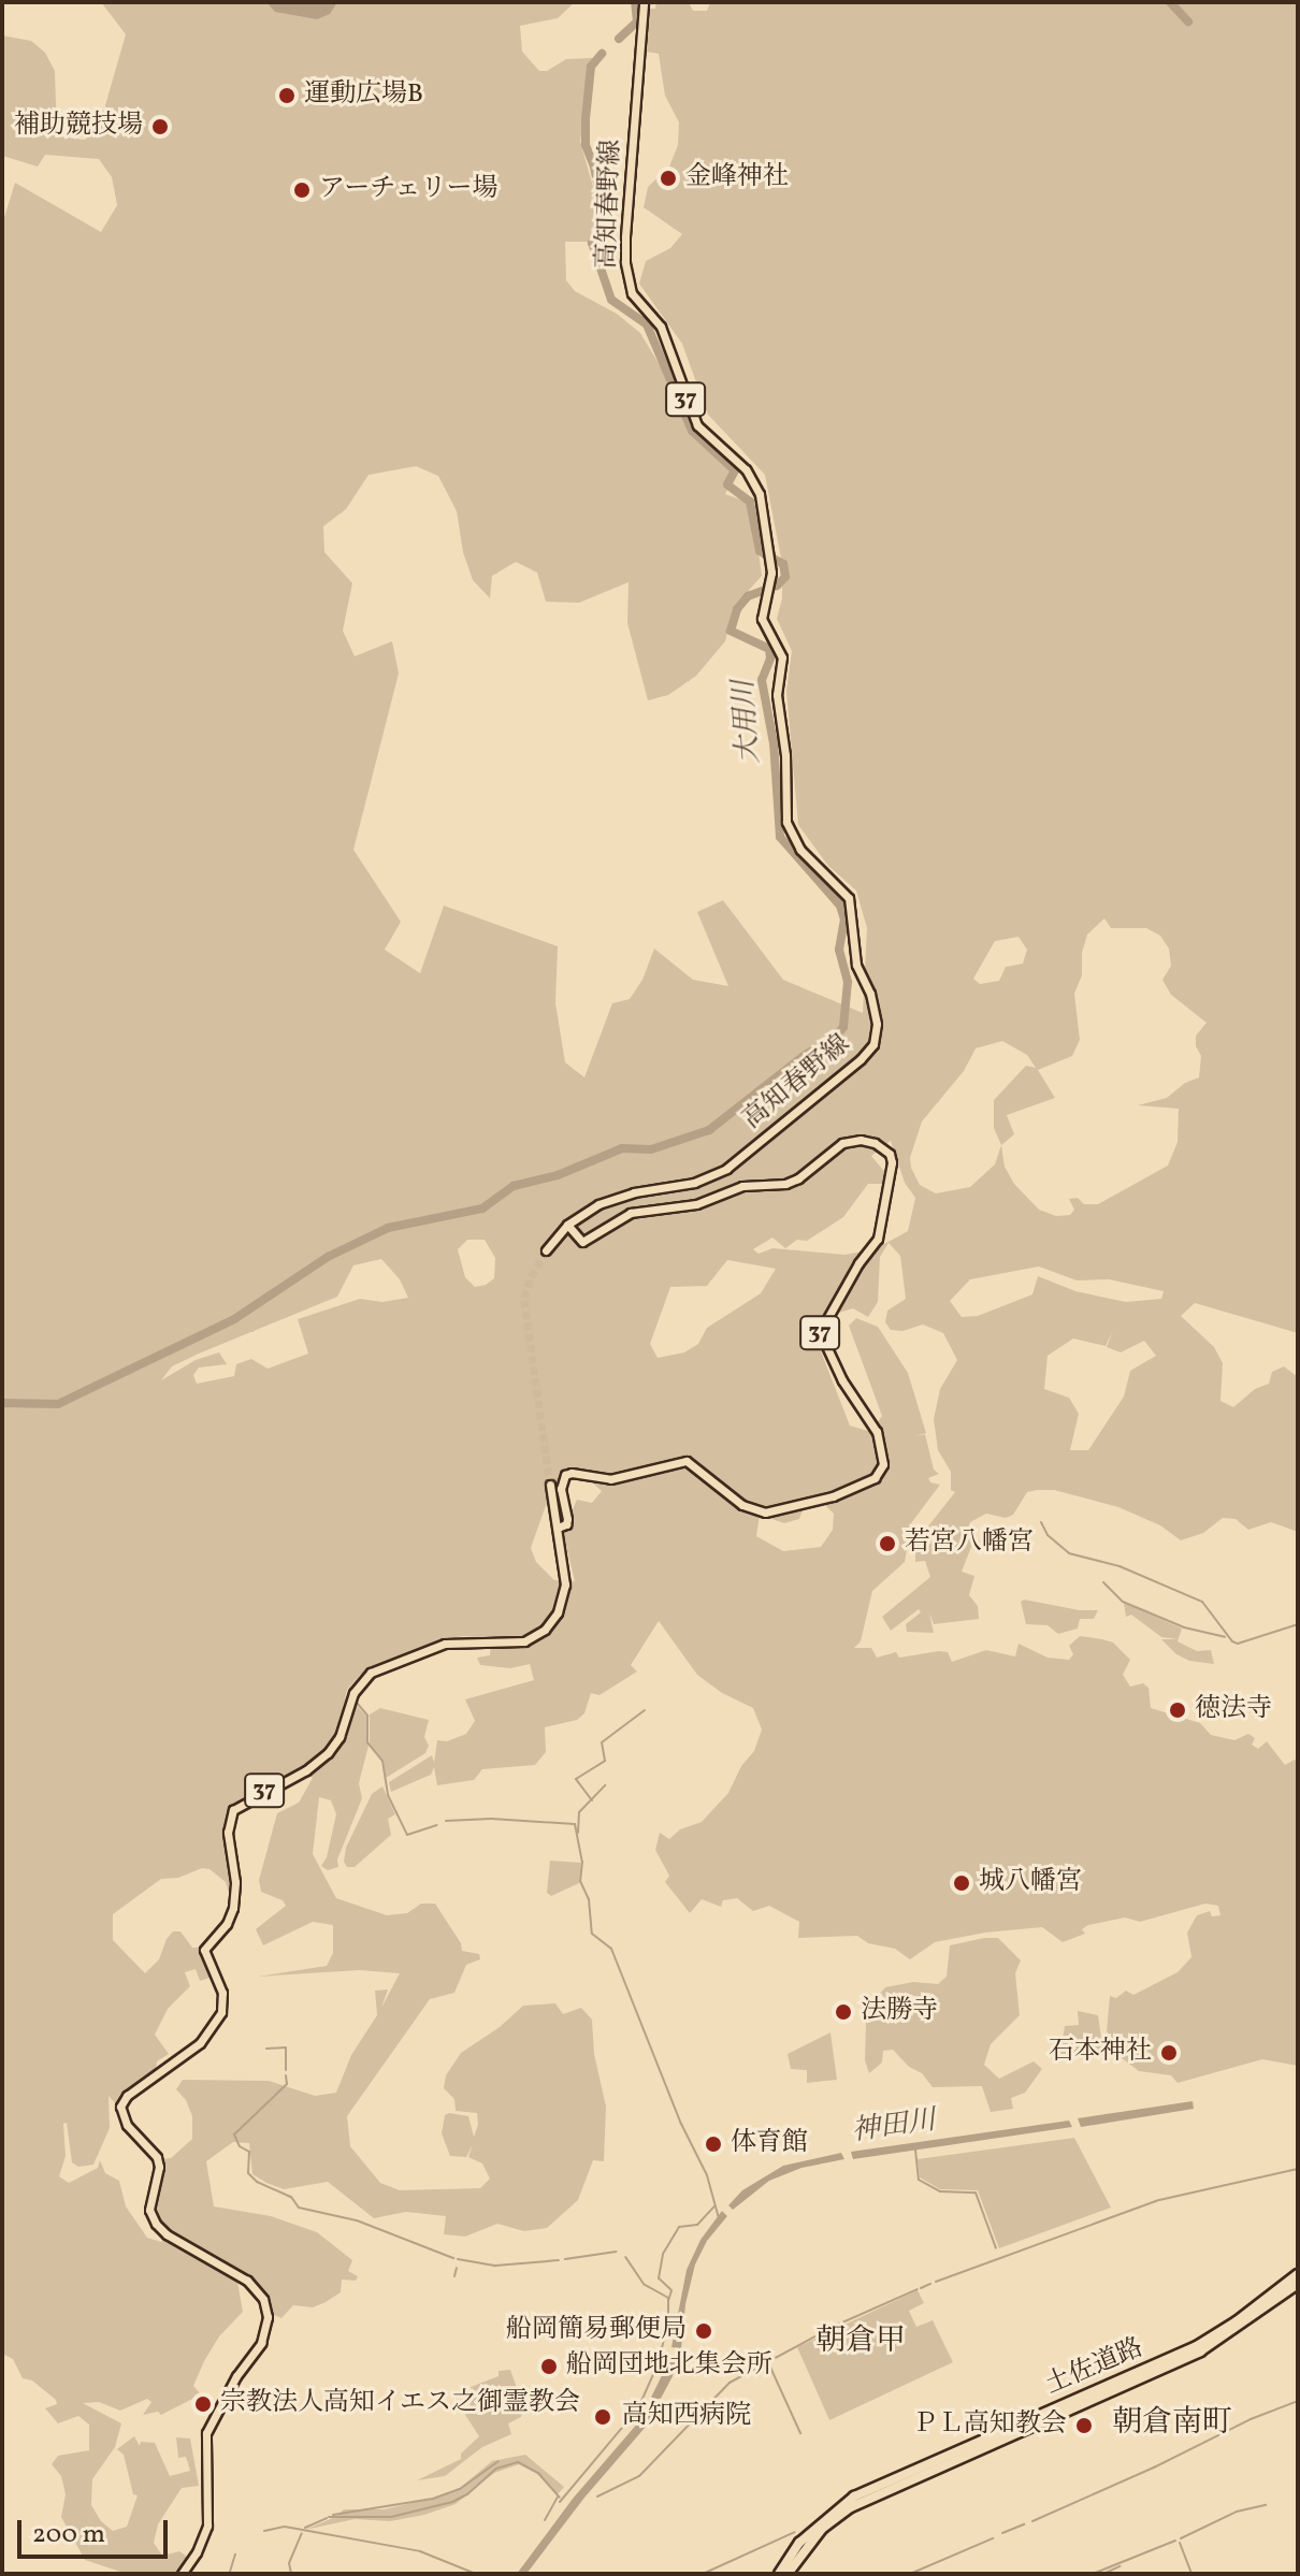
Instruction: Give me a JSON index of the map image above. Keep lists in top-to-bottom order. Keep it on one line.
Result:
{"streets":{"highway":["土佐道路"],"main road":["高知春野線","37"]},"crossings":[["高知春野線","37"]],"districts":["朝倉甲","朝倉南町"],"water":["大用川","神田川"],"places":["運動広場B","補助競技場","金峰神社","アーチェリー場","若宮八幡宮","徳法寺","城八幡宮","法勝寺","石本神社","体育館","船岡簡易郵便局","船岡団地北集会所","宗教法人高知イエス之御霊教会","高知西病院","ＰＬ高知教会"],"scale_bar":"200 m"}
